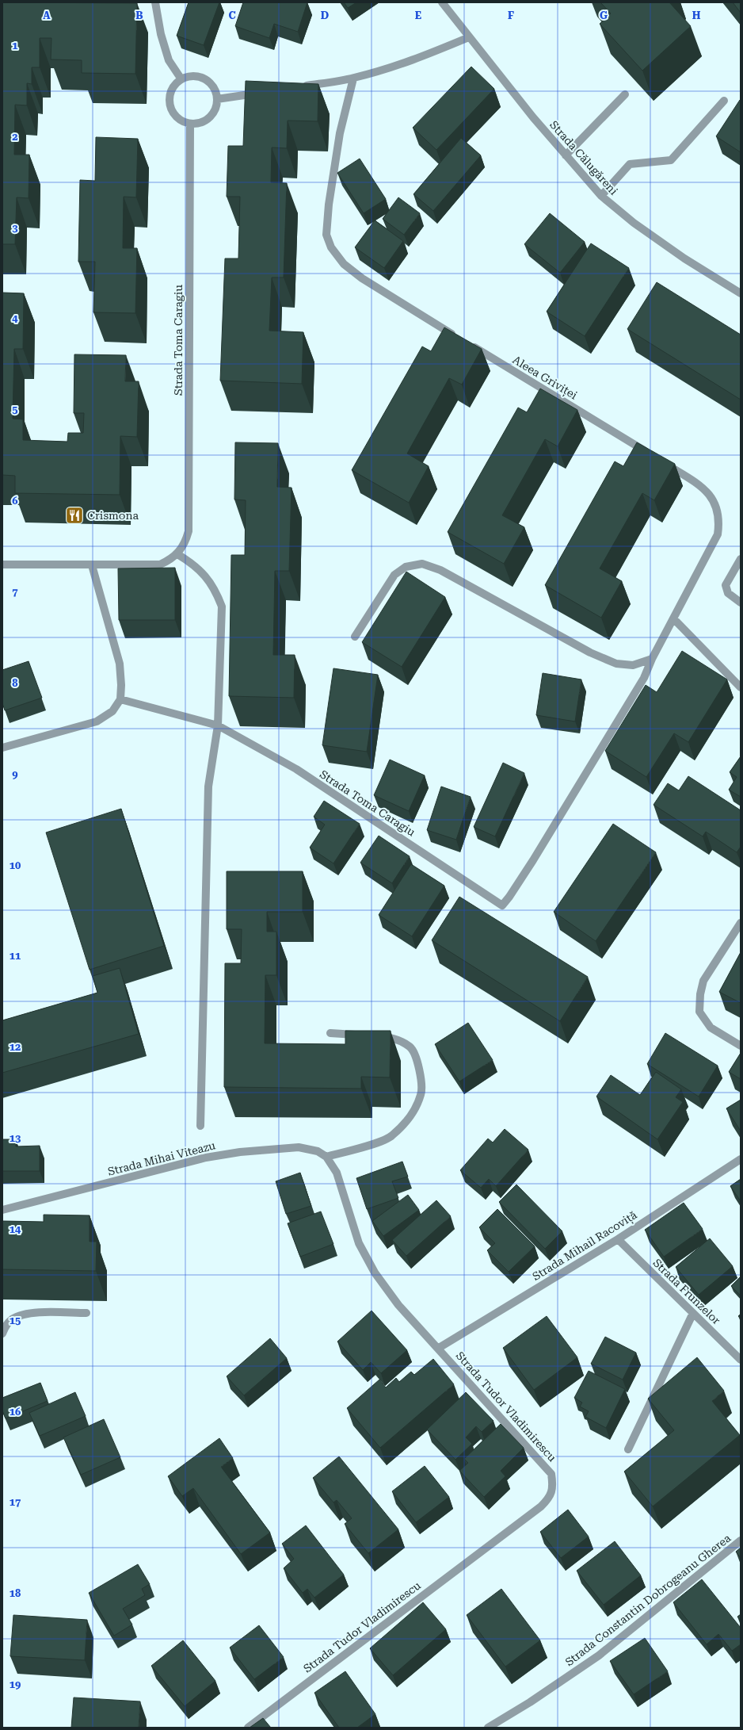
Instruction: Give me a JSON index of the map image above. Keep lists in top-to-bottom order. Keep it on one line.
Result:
{"streets":{"street":["Strada Călugăreni","Strada Toma Caragiu","Aleea Griviței","Strada Mihai Viteazu","Strada Mihail Racoviță","Strada Frunzelor","Strada Tudor Vladimirescu","Strada Constantin Dobrogeanu Gherea"]},"crossings":[["Strada Mihai Viteazu","Strada Tudor Vladimirescu"],["Strada Mihail Racoviță","Strada Frunzelor"],["Strada Mihail Racoviță","Strada Tudor Vladimirescu"]],"places":{"restaurant":["Crismona"]},"grid":{"columns":["A","B","C","D","E","F","G","H"],"rows":["1","2","3","4","5","6","7","8","9","10","11","12","13","14","15","16","17","18","19"]}}
